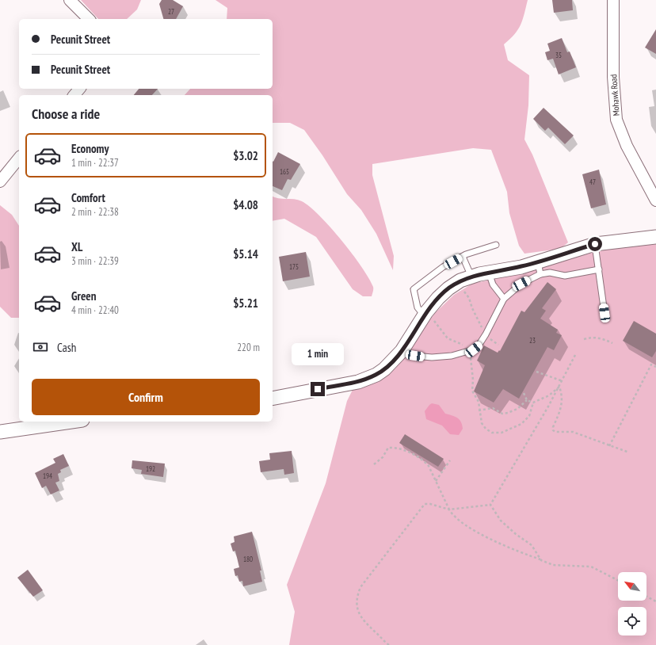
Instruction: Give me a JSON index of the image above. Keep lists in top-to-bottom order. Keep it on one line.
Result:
{"streets":{"street":["Mohawk Road"]},"house_numbers":["27","35","165","47","175","23","192","194","180"],"north":"top left","page":{"banner":["Pecunit Street","Pecunit Street"],"heading":"Choose a ride","list":[{"name":"Economy","note":"1 min · 22:37","value":"$3.02"},{"name":"Comfort","note":"2 min · 22:38","value":"$4.08"},{"name":"XL","note":"3 min · 22:39","value":"$5.14"},{"name":"Green","note":"4 min · 22:40","value":"$5.21"}],"pay":["Cash","220 m"],"bubble":"1 min","buttons":"Confirm"}}
